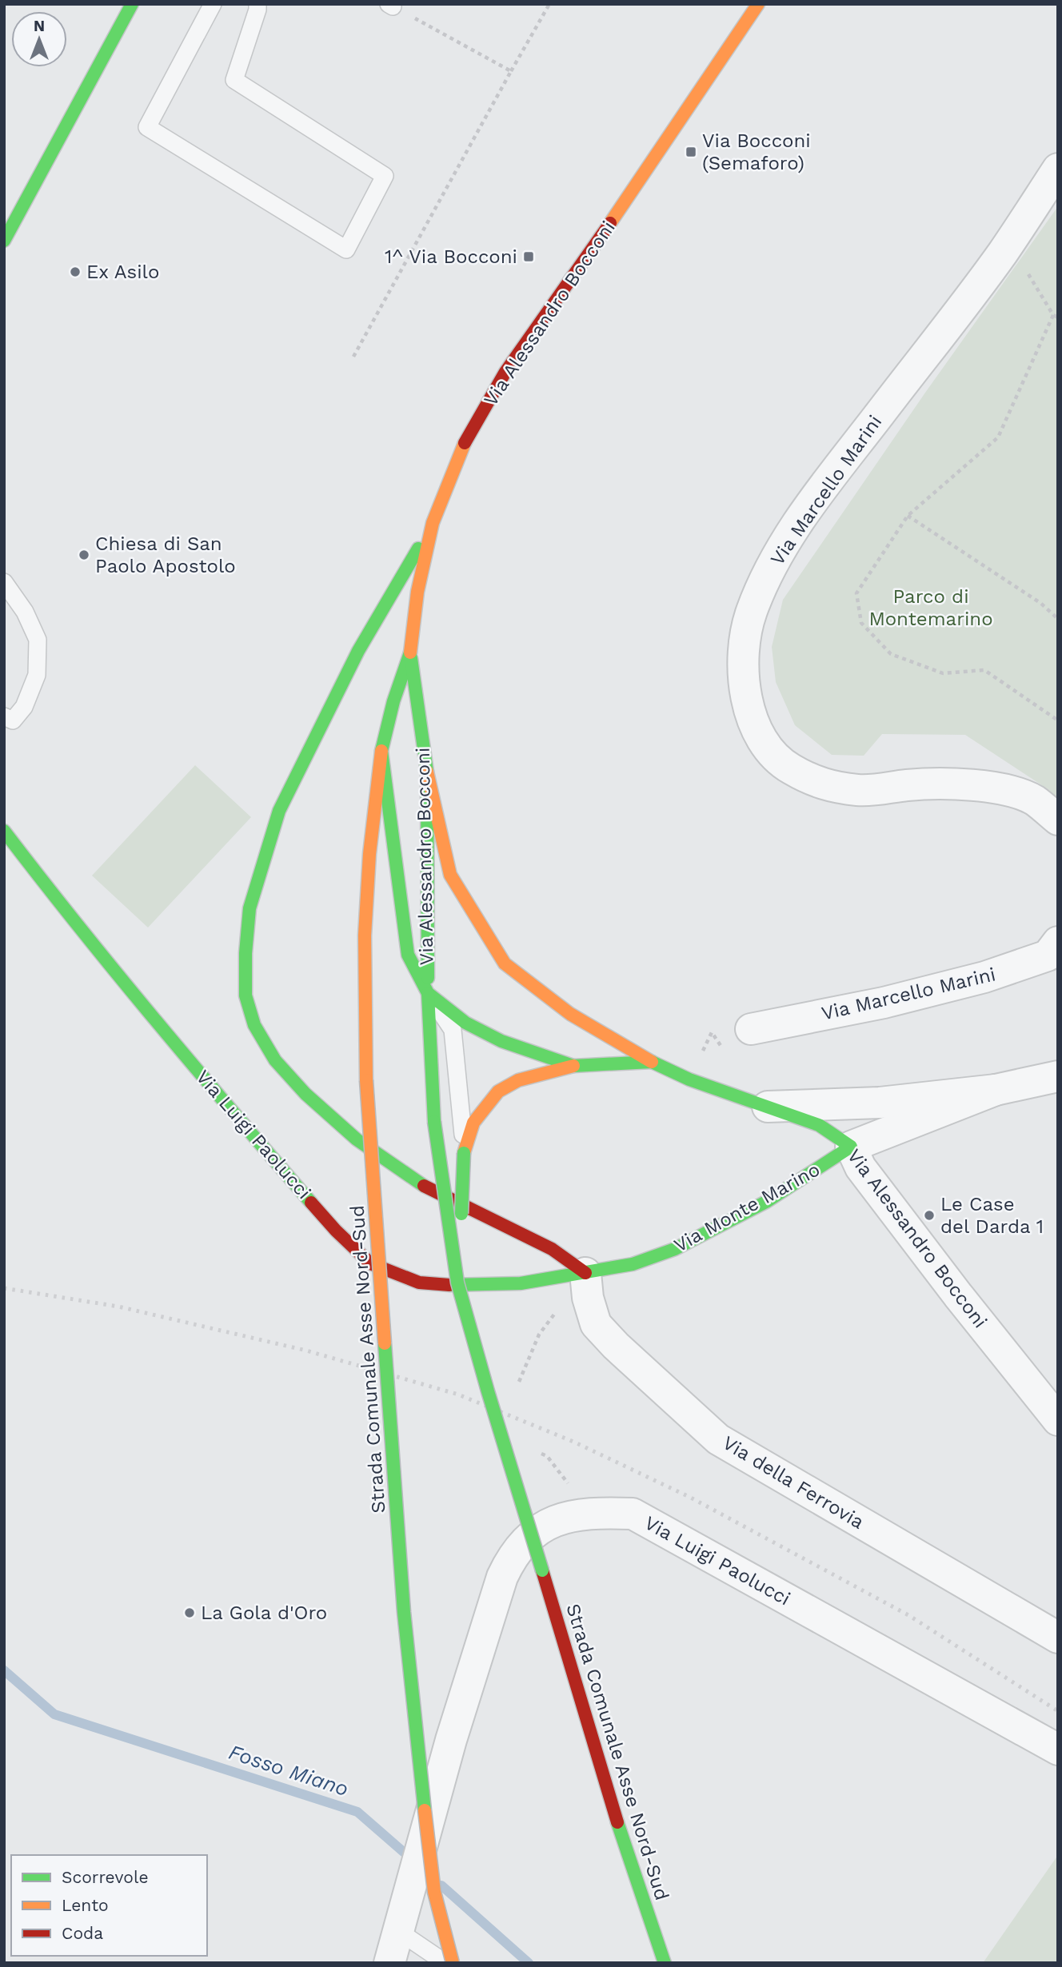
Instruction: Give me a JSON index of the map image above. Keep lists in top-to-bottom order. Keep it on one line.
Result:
{"streets":{"main road":["Via Alessandro Bocconi","Via Luigi Paolucci","Via Monte Marino","Strada Comunale Asse Nord-Sud"],"street":["Via Marcello Marini","Via della Ferrovia"]},"crossings":[["Via Alessandro Bocconi","Via Monte Marino"],["Via Alessandro Bocconi","Strada Comunale Asse Nord-Sud"],["Via Luigi Paolucci","Via Monte Marino"],["Via Luigi Paolucci","Via della Ferrovia"],["Via Monte Marino","Via della Ferrovia"]],"water":["Fosso Miano"],"parks":["Parco di Montemarino"],"places":{"transit":["Via Bocconi (Semaforo)","1^ Via Bocconi"],"other":["Ex Asilo","Chiesa di San Paolo Apostolo","Le Case del Darda 1","La Gola d'Oro"]},"legend":["Scorrevole","Lento","Coda"],"north":"top"}
